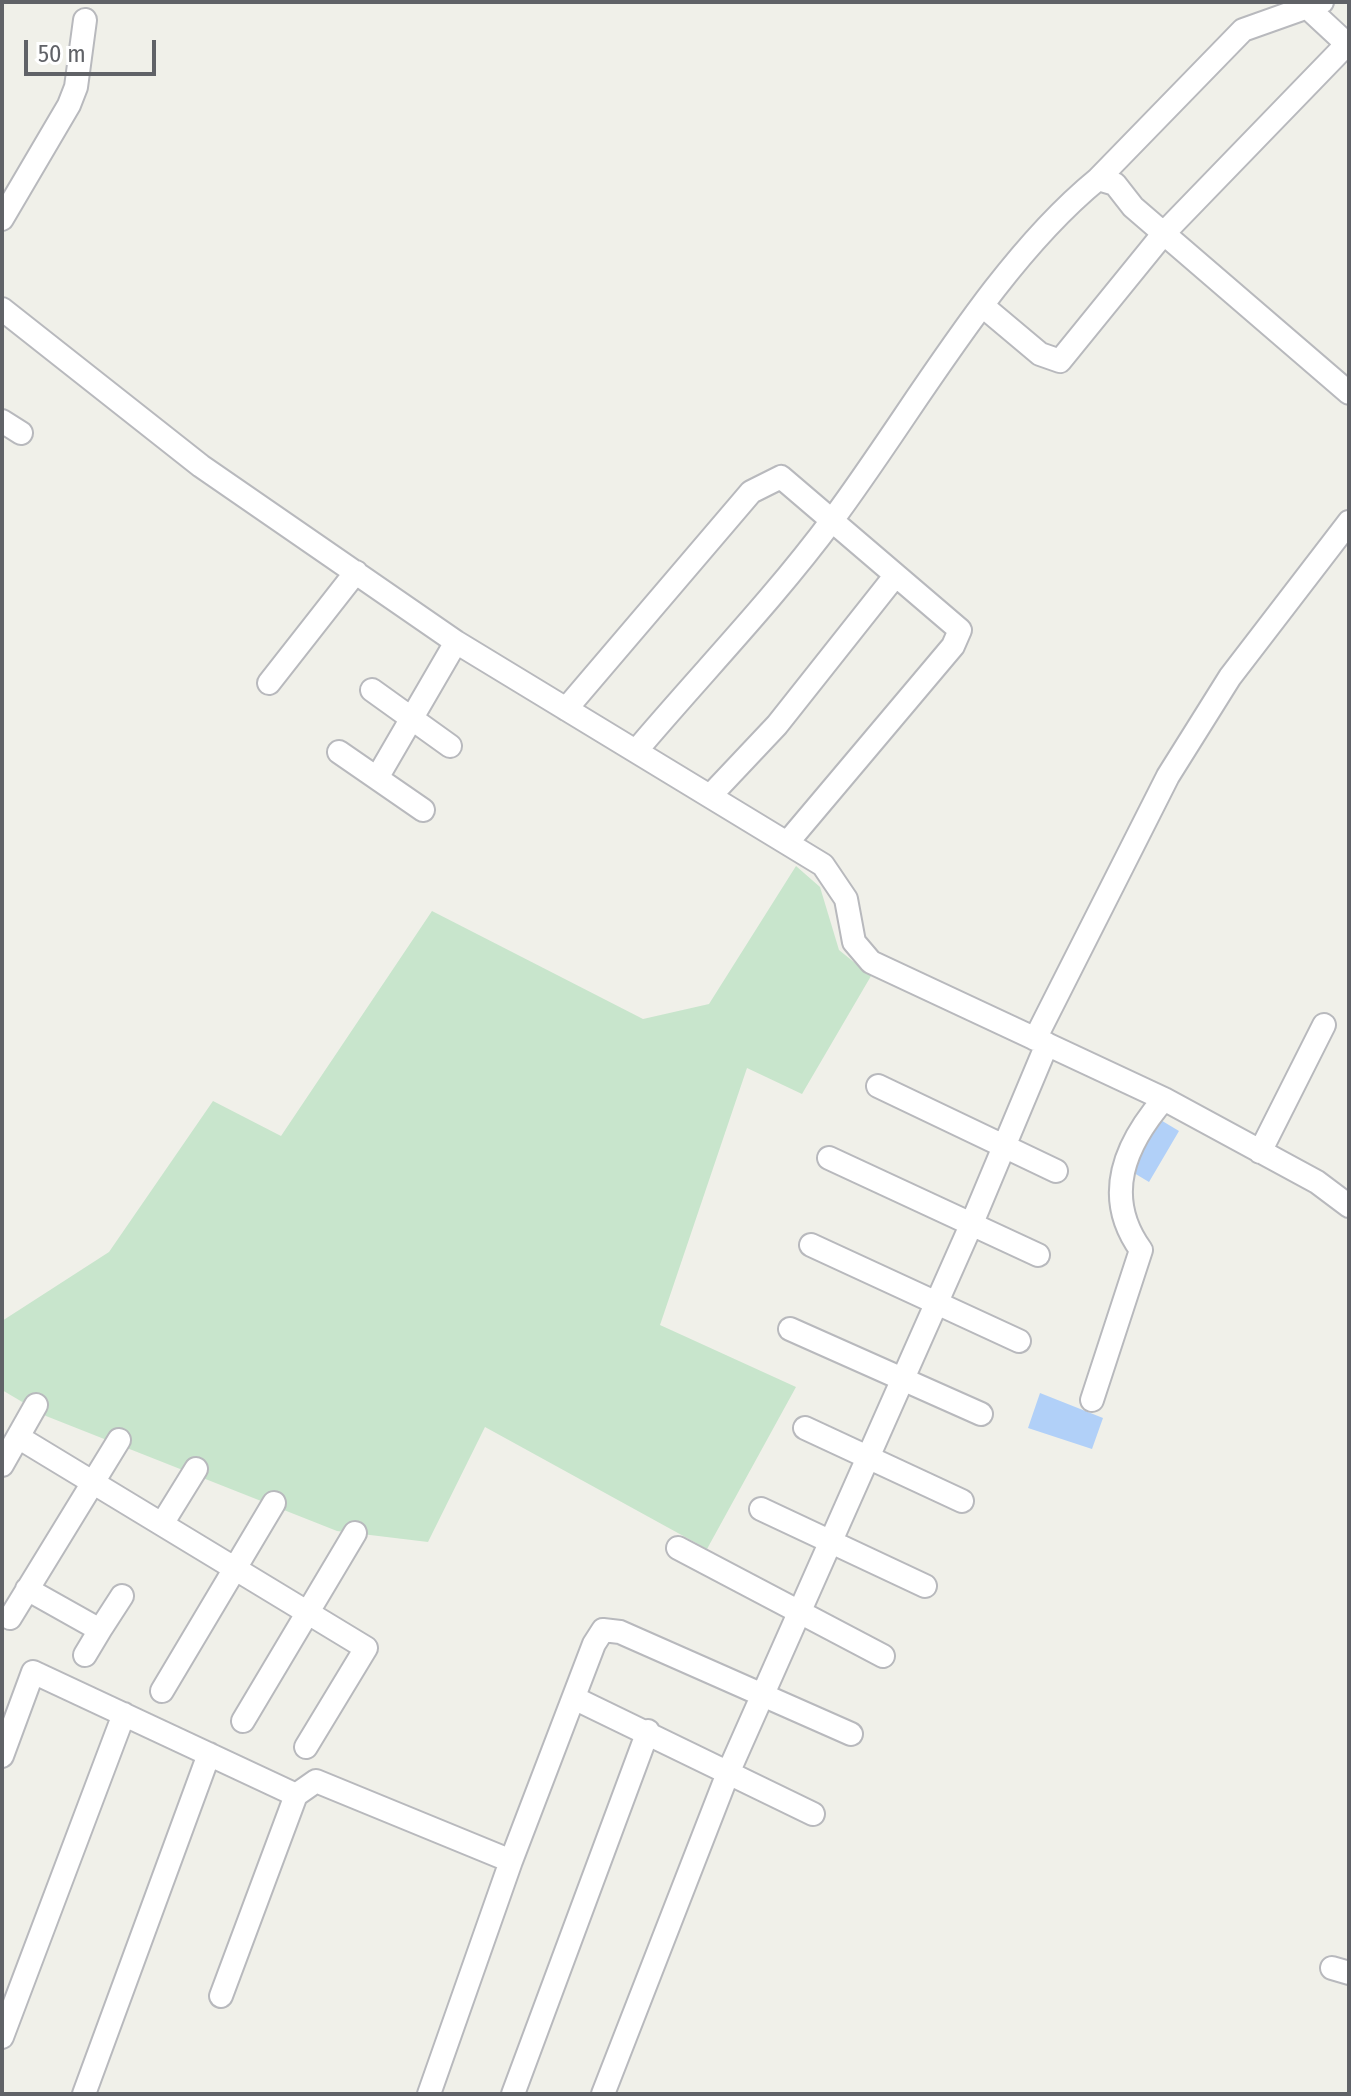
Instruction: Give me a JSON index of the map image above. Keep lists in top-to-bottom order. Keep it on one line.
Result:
{"scale_bar":"50 m"}
